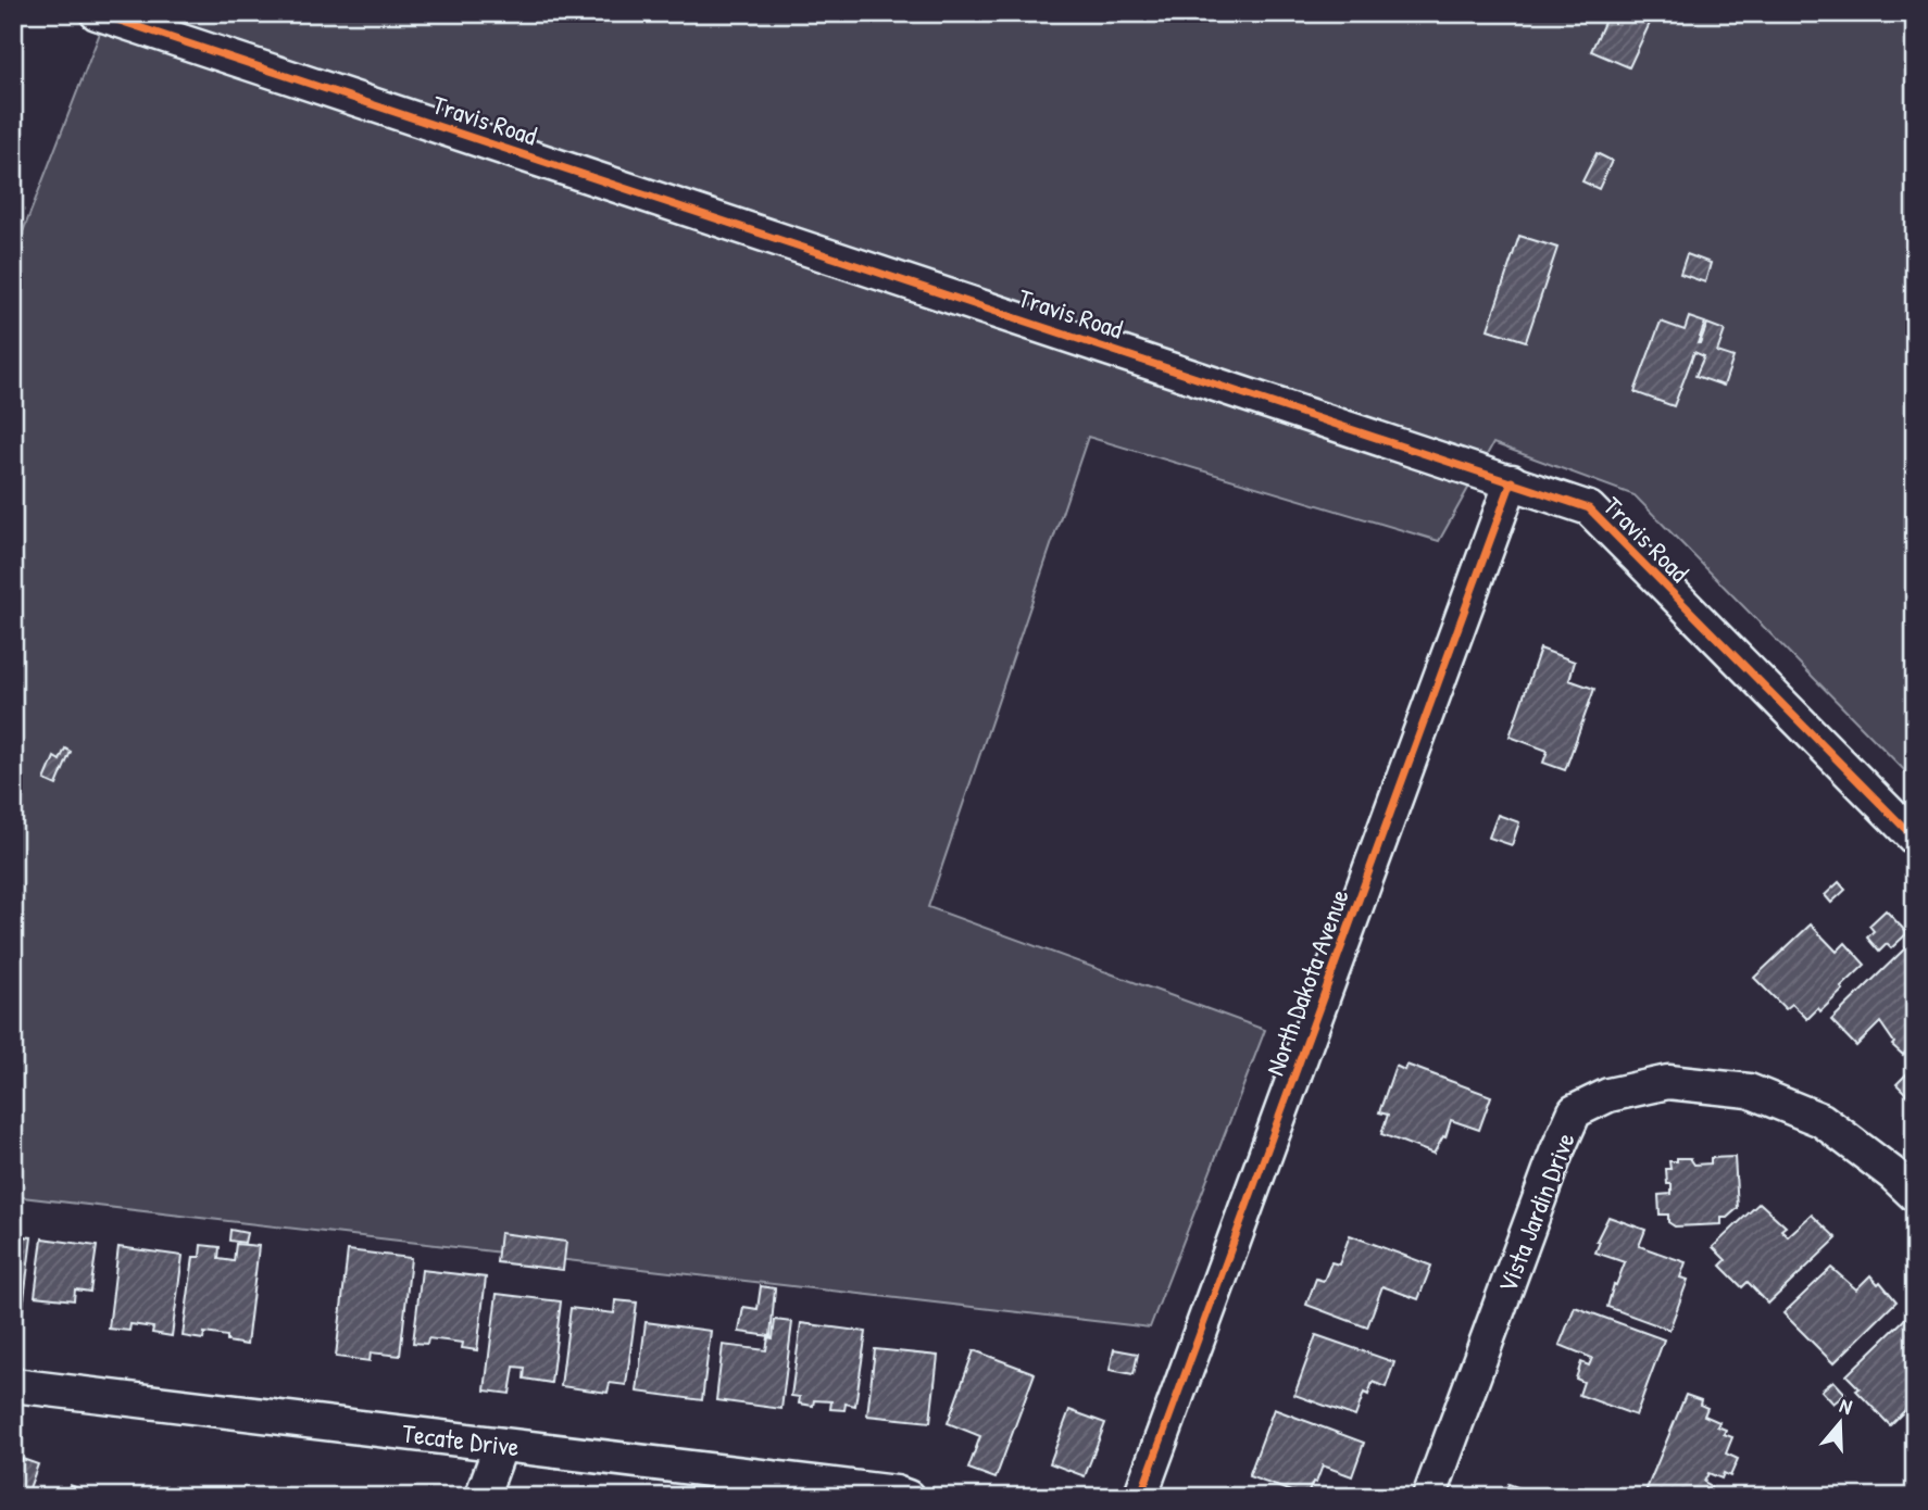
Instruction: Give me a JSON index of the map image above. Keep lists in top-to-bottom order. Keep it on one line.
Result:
{"streets":{"street":["Travis Road","North Dakota Avenue","Vista Jardin Drive","Tecate Drive"]},"crossings":[["Travis Road","North Dakota Avenue"]],"north":"top"}
